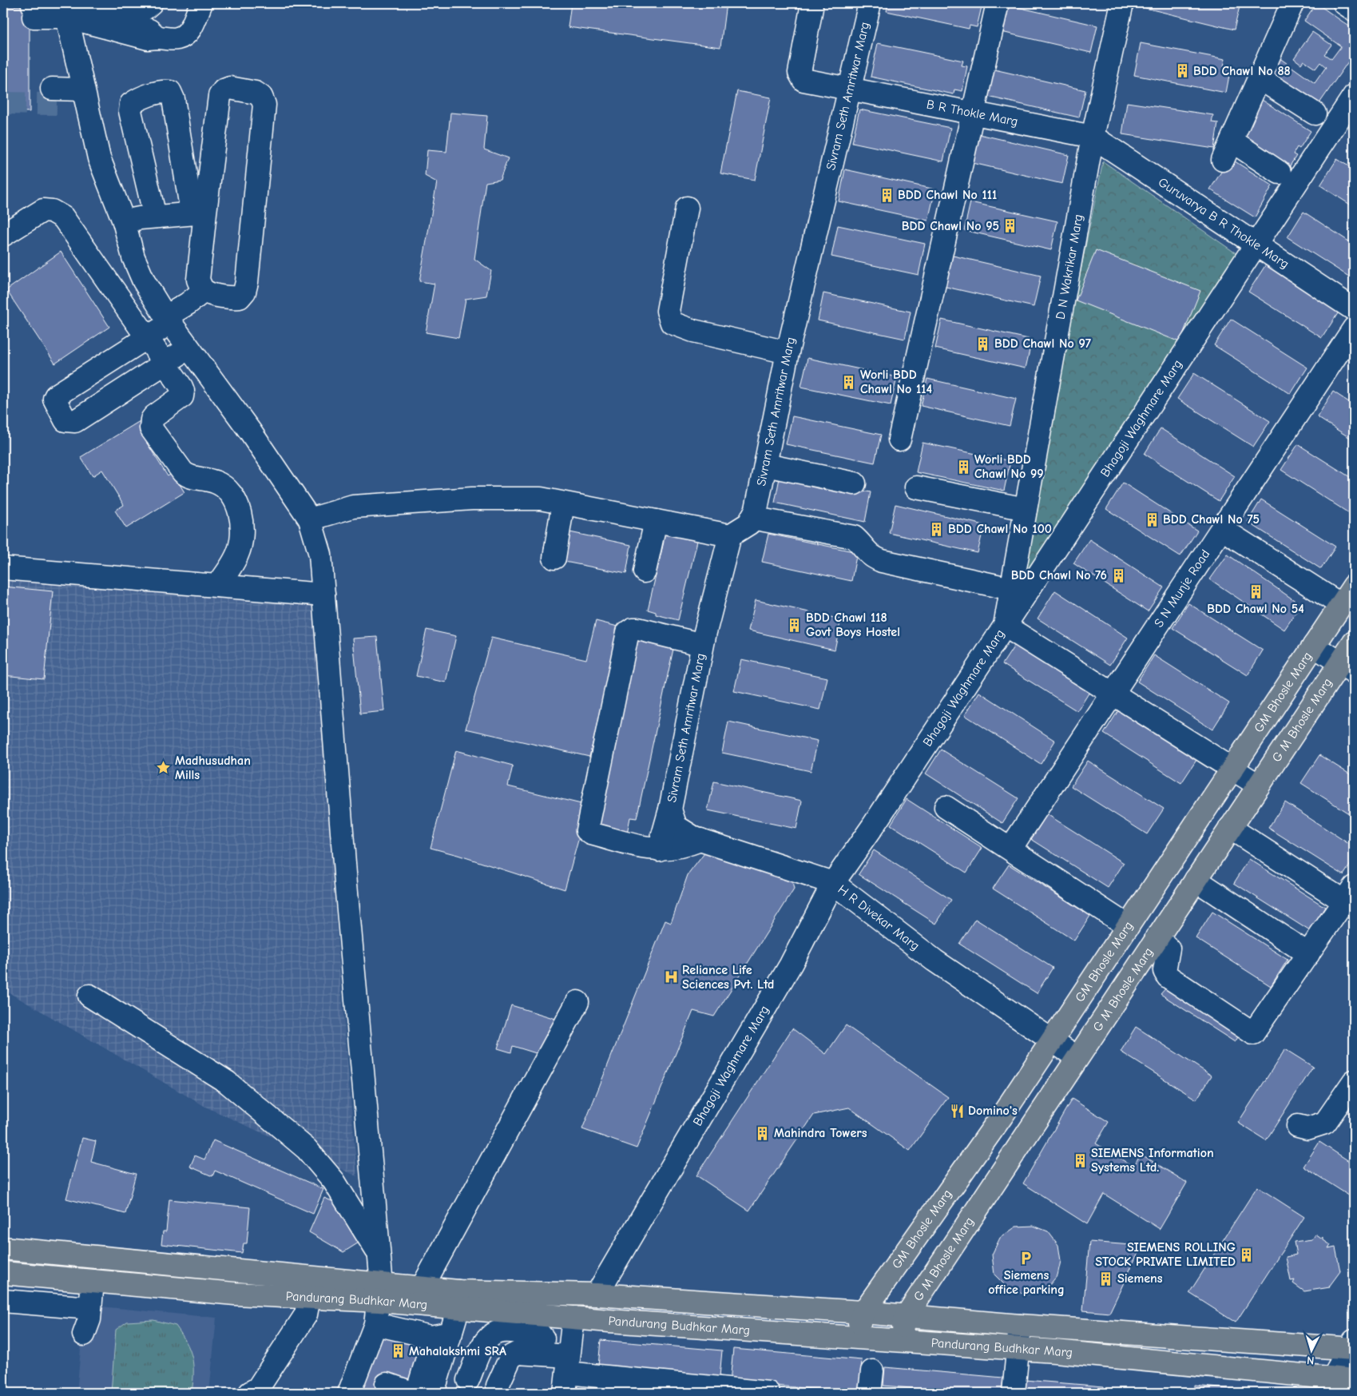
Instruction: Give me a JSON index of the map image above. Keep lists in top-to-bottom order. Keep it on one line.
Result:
{"streets":{"main road":["GM Bhosle Marg","G M Bhosle Marg","Pandurang Budhkar Marg"],"street":["Sivram Seth Amritwar Marg","B R Thokle Marg","Guruvarya B R Thokle Marg","D N Wakrikar Marg","Bhagoji Waghmare Marg","S N Munje Road","H R Divekar Marg"]},"crossings":[["Sivram Seth Amritwar Marg","B R Thokle Marg"],["Sivram Seth Amritwar Marg","H R Divekar Marg"],["B R Thokle Marg","Guruvarya B R Thokle Marg"],["B R Thokle Marg","D N Wakrikar Marg"],["Guruvarya B R Thokle Marg","D N Wakrikar Marg"],["Guruvarya B R Thokle Marg","Bhagoji Waghmare Marg"],["D N Wakrikar Marg","Bhagoji Waghmare Marg"],["Bhagoji Waghmare Marg","H R Divekar Marg"],["Bhagoji Waghmare Marg","Pandurang Budhkar Marg"],["GM Bhosle Marg","H R Divekar Marg"],["GM Bhosle Marg","Pandurang Budhkar Marg"],["G M Bhosle Marg","H R Divekar Marg"],["G M Bhosle Marg","Pandurang Budhkar Marg"]],"places":{"building":["BDD Chawl No 88","BDD Chawl No 111","BDD Chawl No 95","BDD Chawl No 97","Worli BDD Chawl No 114","Worli BDD Chawl No 99","BDD Chawl No 75","BDD Chawl No 100","BDD Chawl No 76","BDD Chawl No 54","BDD Chawl 118 Govt Boys Hostel","Mahindra Towers","SIEMENS Information Systems Ltd.","SIEMENS ROLLING STOCK PRIVATE LIMITED","Siemens","Mahalakshmi SRA"],"place":["Madhusudhan Mills"],"hospital":["Reliance Life Sciences Pvt. Ltd"],"restaurant":["Domino's"],"parking":["Siemens office parking"]},"north":"bottom"}
